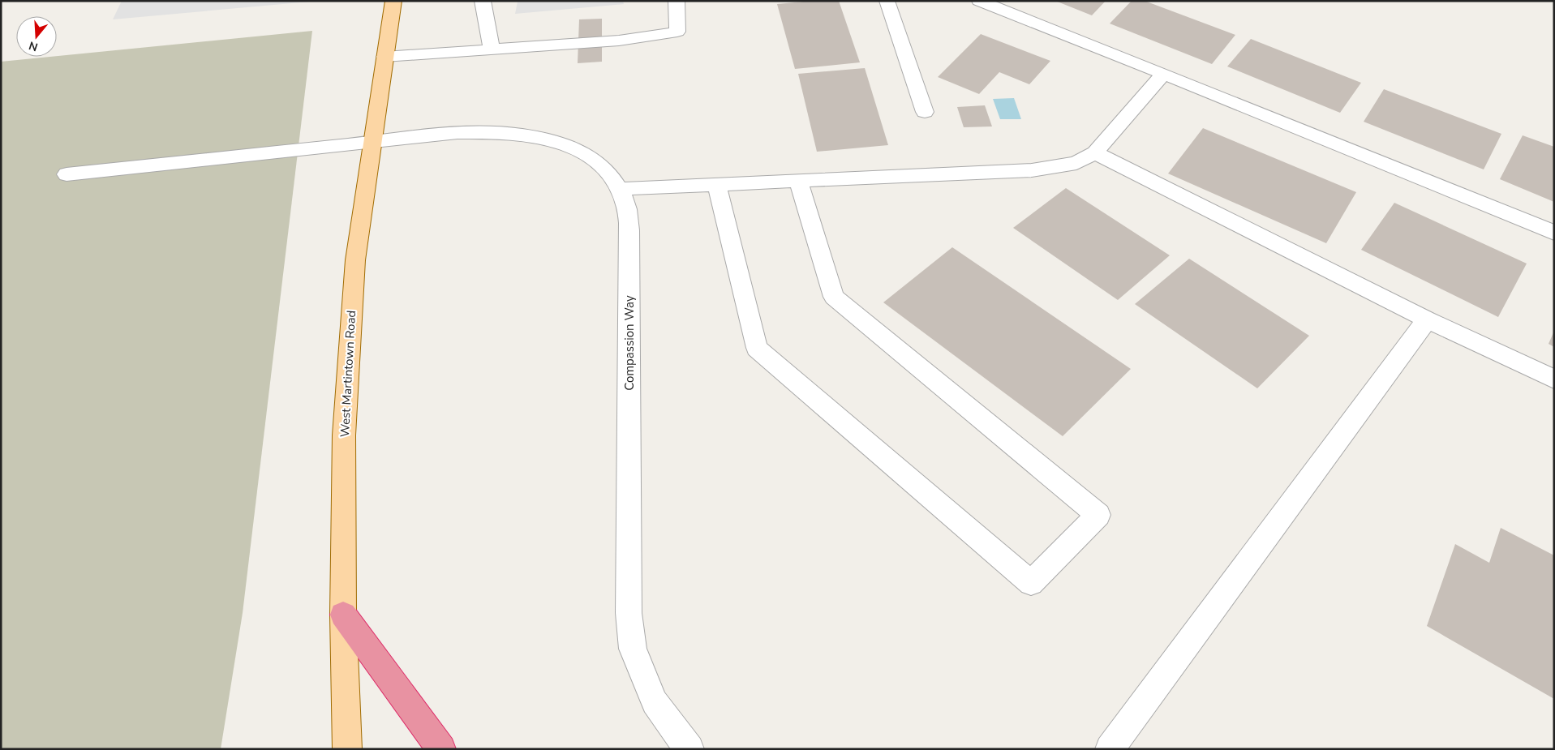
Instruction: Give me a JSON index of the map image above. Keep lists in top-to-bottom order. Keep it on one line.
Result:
{"streets":{"main road":["West Martintown Road"],"street":["Compassion Way"]},"crossings":[["Compassion Way","West Martintown Road"]],"north":"bottom"}
